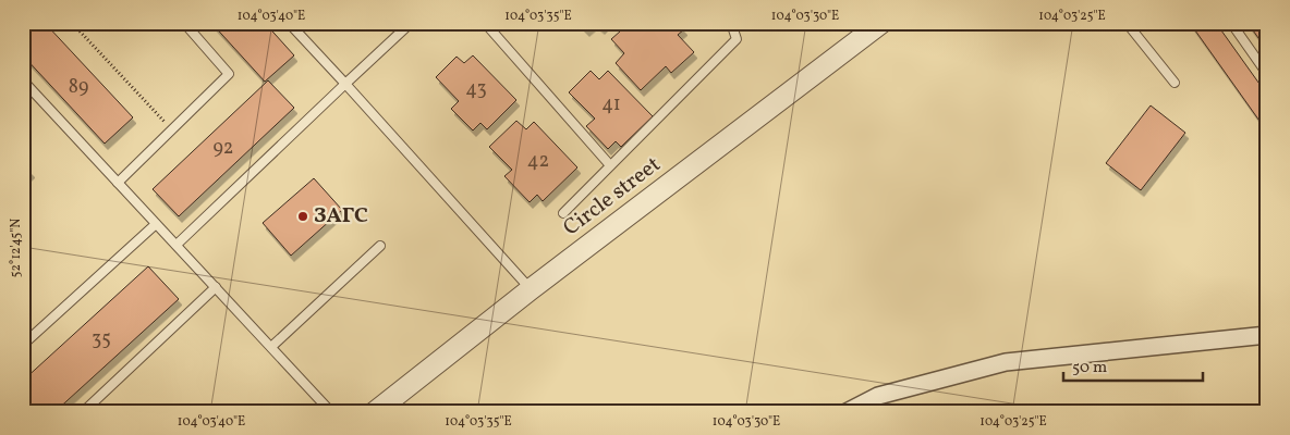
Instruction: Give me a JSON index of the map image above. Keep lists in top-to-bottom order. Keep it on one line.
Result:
{"streets":{"street":["Circle street"]},"places":["ЗАГС"],"house_numbers":["89","43","41","92","42","35"],"scale_bar":"50 m","coordinates":["104°03'40\"E","104°03'35\"E","104°03'30\"E","104°03'25\"E","52°12'45\"N"]}
